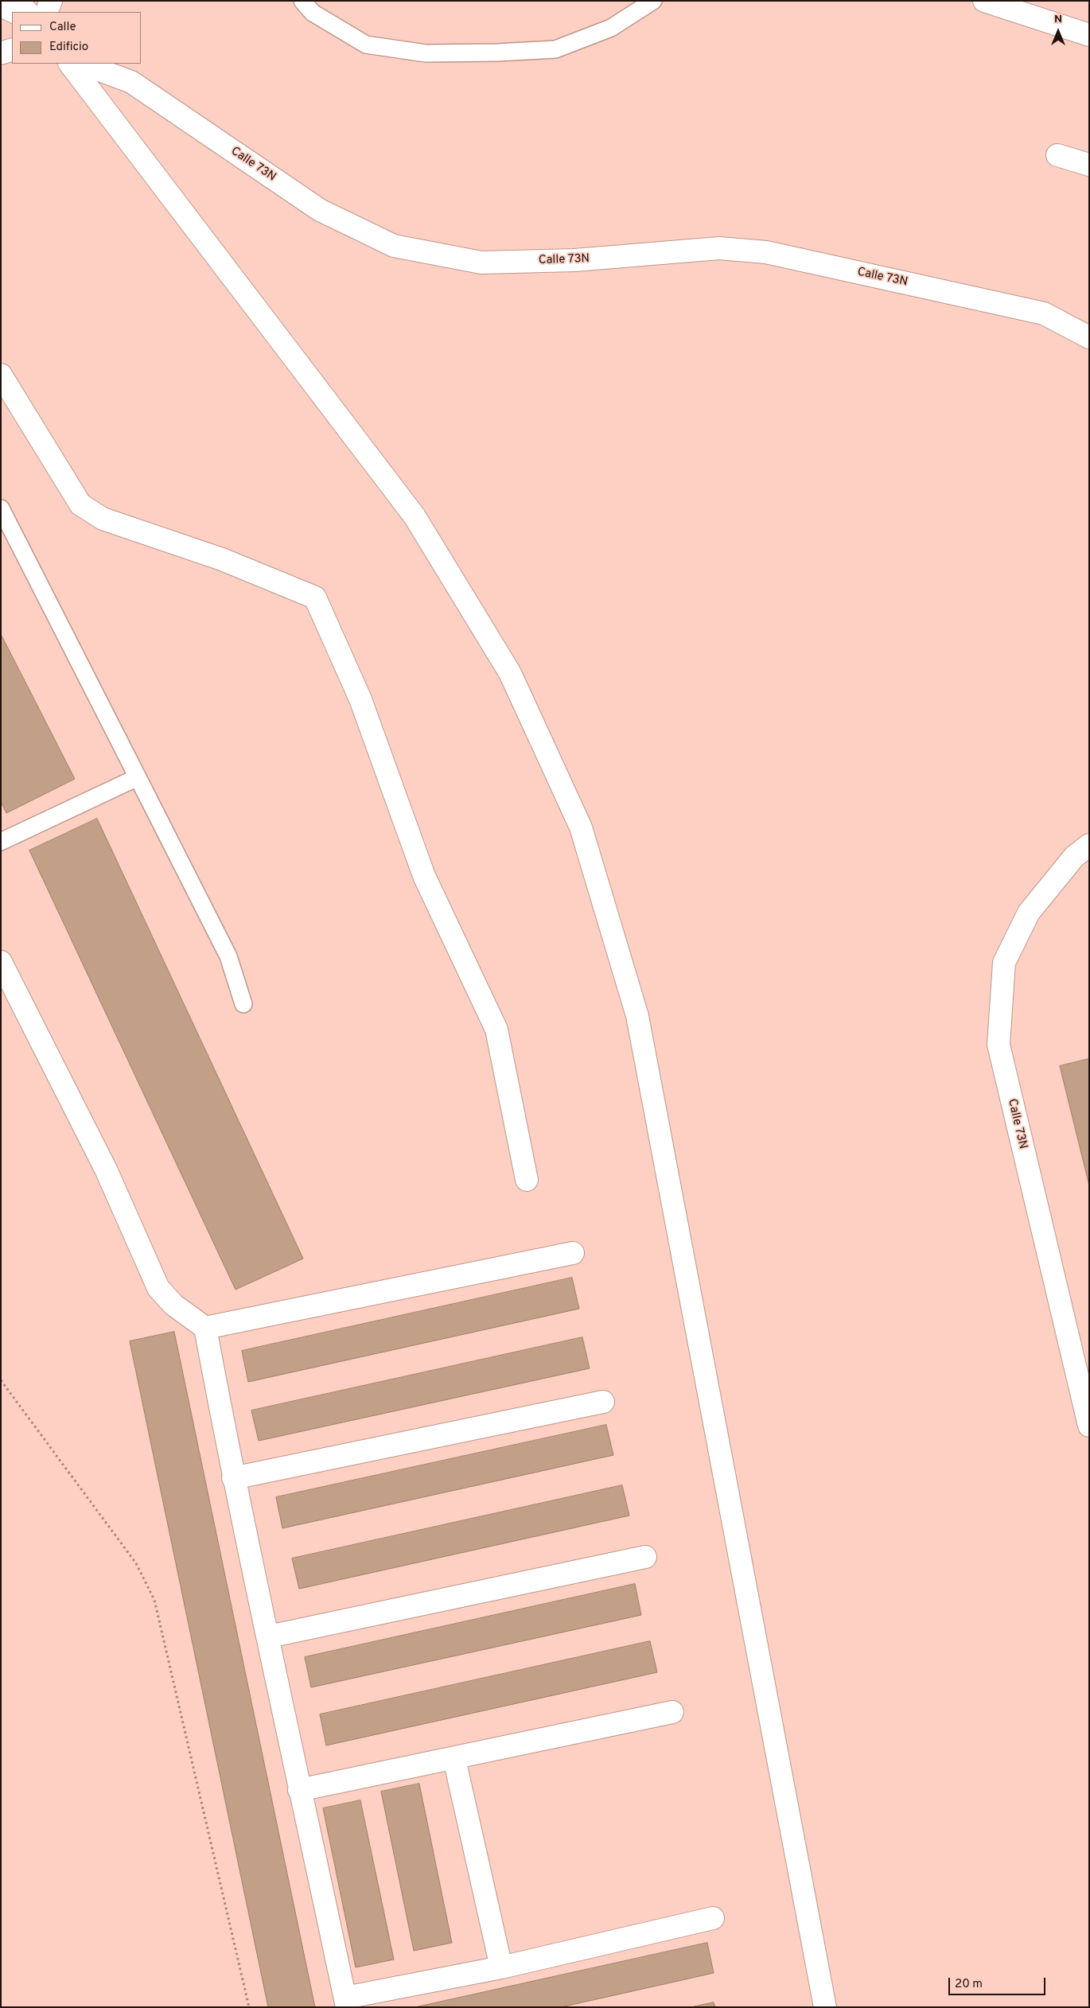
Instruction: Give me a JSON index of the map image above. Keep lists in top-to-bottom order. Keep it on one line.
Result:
{"streets":{"main road":["Calle 73N"]},"legend":["Calle","Edificio"],"scale_bar":"20 m","north":"top"}
